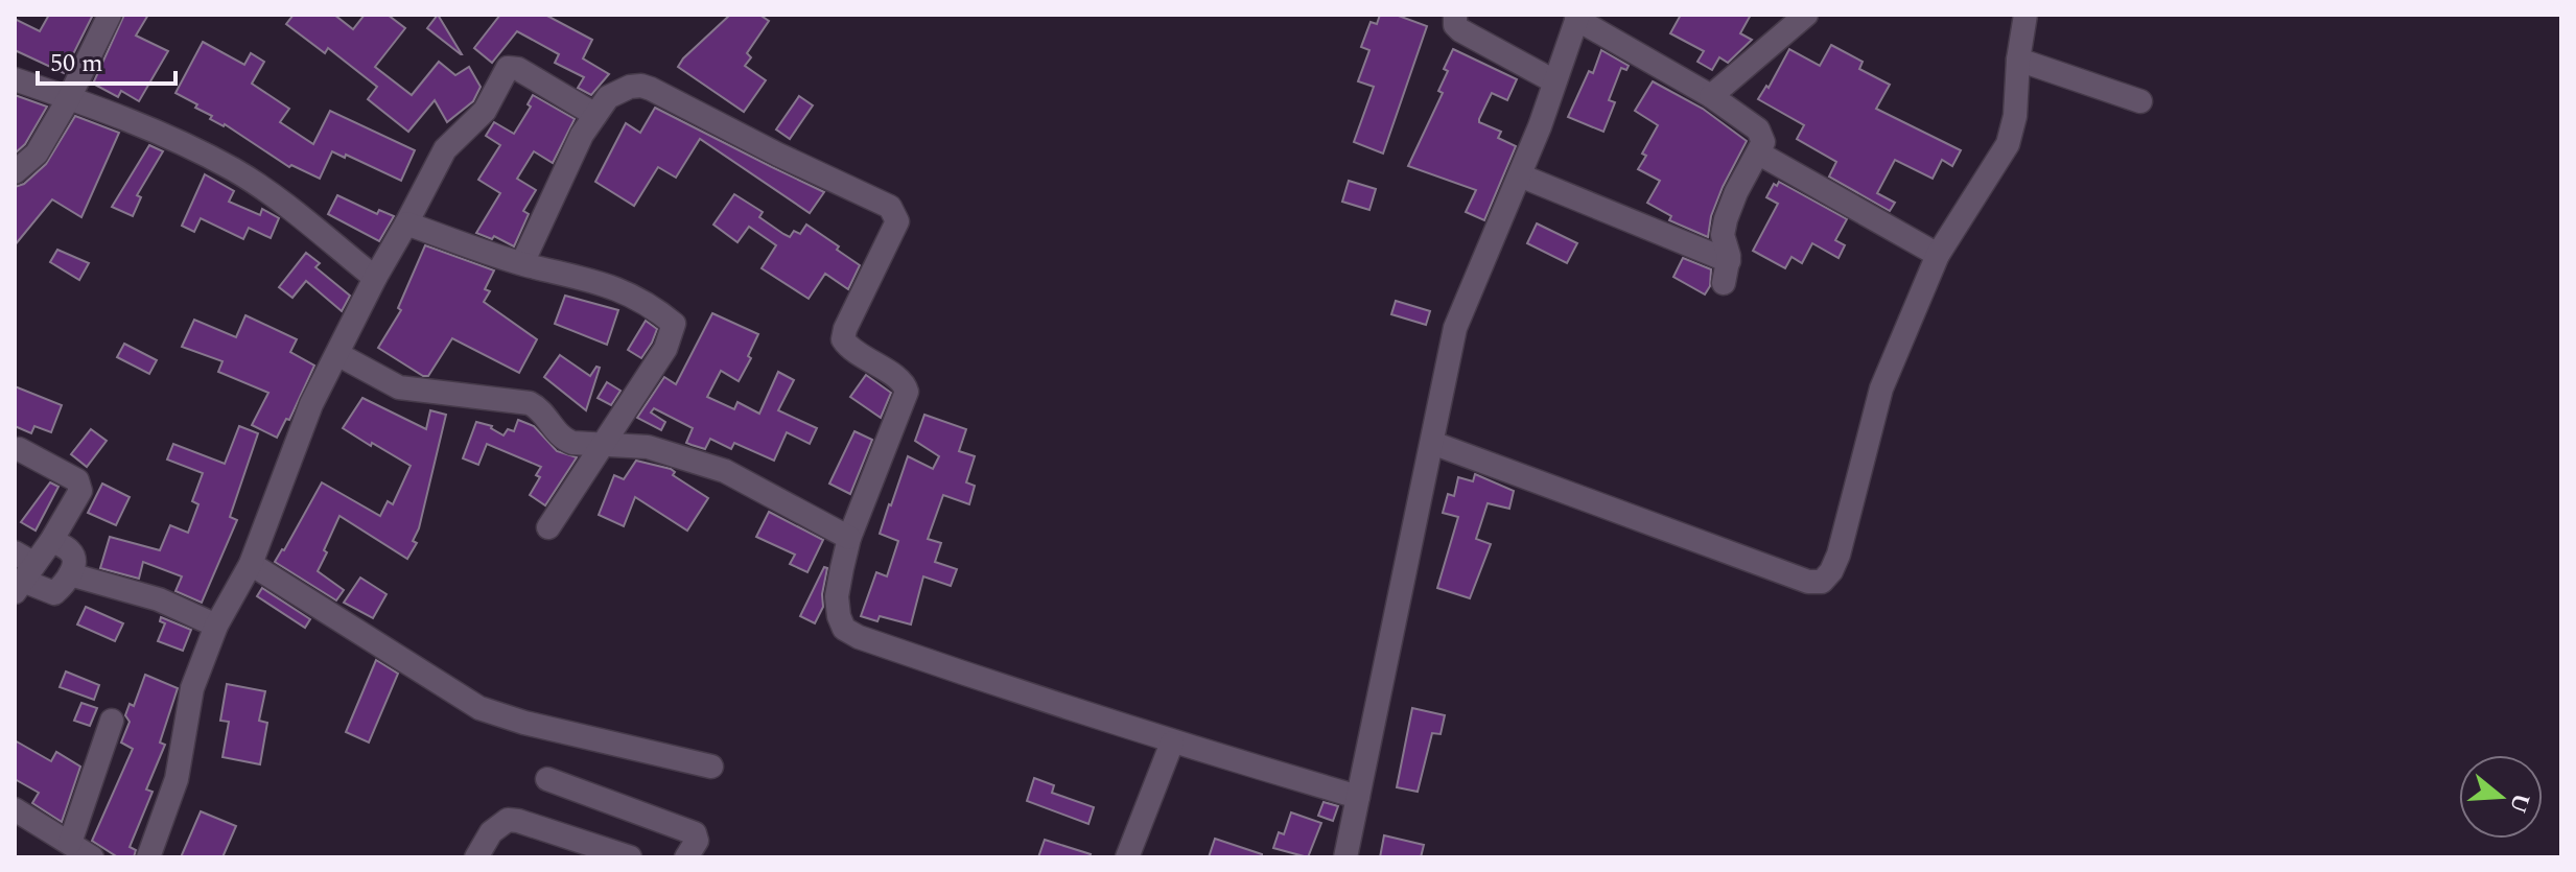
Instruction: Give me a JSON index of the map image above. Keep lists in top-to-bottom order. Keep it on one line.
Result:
{"scale_bar":"50 m","north":"right"}
